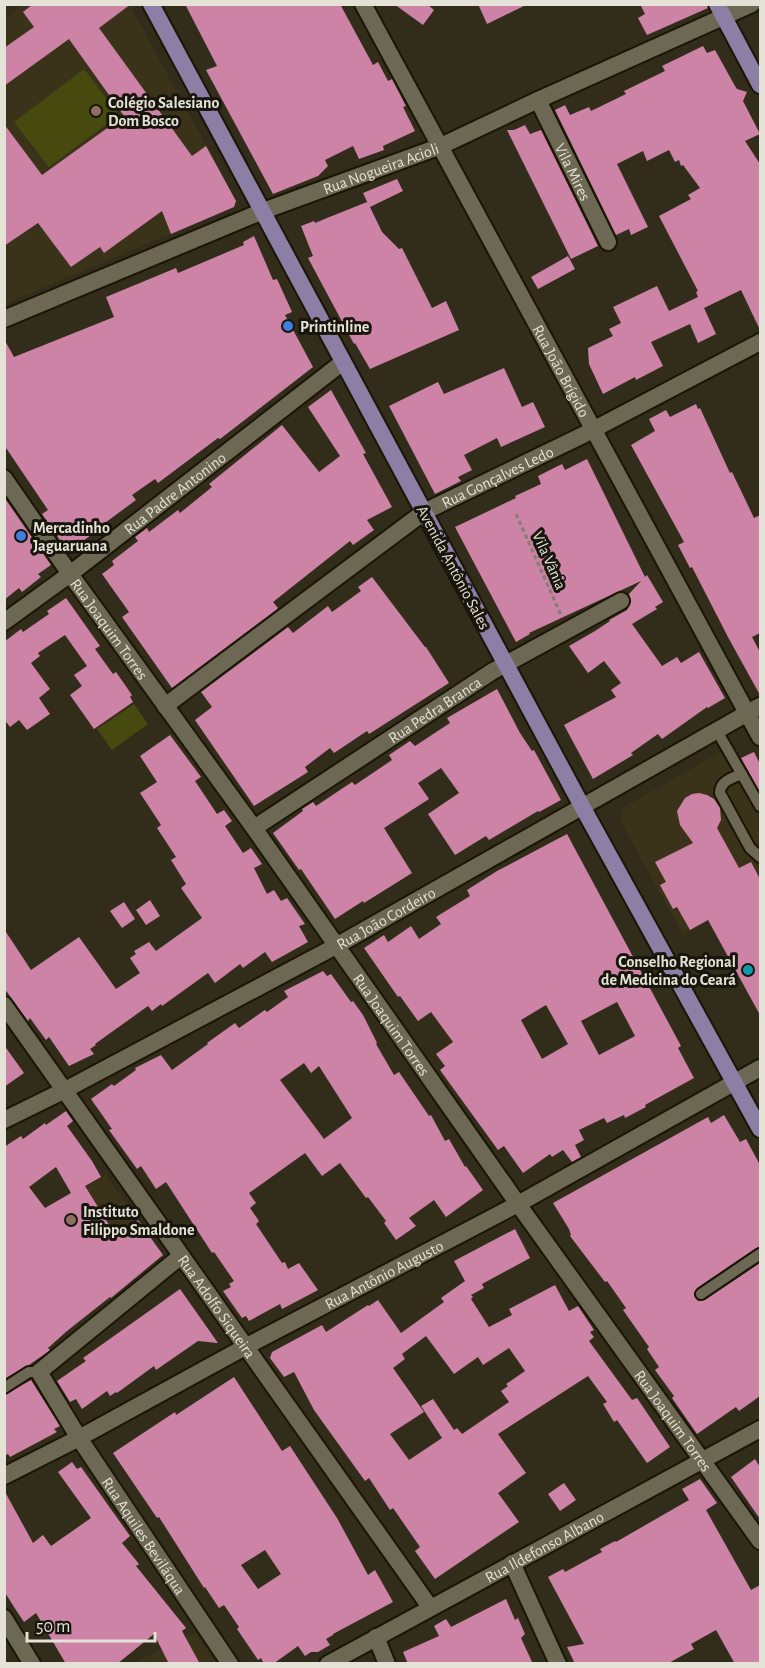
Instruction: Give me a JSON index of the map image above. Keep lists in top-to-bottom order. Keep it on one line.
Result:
{"streets":{"main road":["Avenida Antônio Sales"],"street":["Rua Nogueira Acioli","Vila Mires","Rua João Brígido","Rua Gonçalves Ledo","Rua Padre Antonino","Rua Joaquim Torres","Rua Pedra Branca","Rua João Cordeiro","Rua Antônio Augusto","Rua Adolfo Siqueira","Rua Aquiles Beviláqua","Rua Ildefonso Albano"],"path":["Vila Vânia"]},"crossings":[["Rua Nogueira Acioli","Vila Mires"],["Rua Nogueira Acioli","Rua João Brígido"],["Rua Nogueira Acioli","Avenida Antônio Sales"],["Rua João Brígido","Rua Gonçalves Ledo"],["Rua João Brígido","Rua João Cordeiro"],["Rua Gonçalves Ledo","Avenida Antônio Sales"],["Rua Gonçalves Ledo","Rua Joaquim Torres"],["Rua Padre Antonino","Avenida Antônio Sales"],["Rua Padre Antonino","Rua Joaquim Torres"],["Avenida Antônio Sales","Rua Pedra Branca"],["Avenida Antônio Sales","Rua João Cordeiro"],["Avenida Antônio Sales","Rua Antônio Augusto"],["Rua Joaquim Torres","Rua Pedra Branca"],["Rua Joaquim Torres","Rua João Cordeiro"],["Rua Joaquim Torres","Rua Antônio Augusto"],["Rua Joaquim Torres","Rua Ildefonso Albano"],["Rua João Cordeiro","Rua Adolfo Siqueira"],["Rua Antônio Augusto","Rua Adolfo Siqueira"],["Rua Antônio Augusto","Rua Aquiles Beviláqua"],["Rua Adolfo Siqueira","Rua Ildefonso Albano"]],"places":["Colégio Salesiano Dom Bosco","Printinline","Mercadinho Jaguaruana","Conselho Regional de Medicina do Ceará","Instituto Filippo Smaldone"],"scale_bar":"50 m"}
